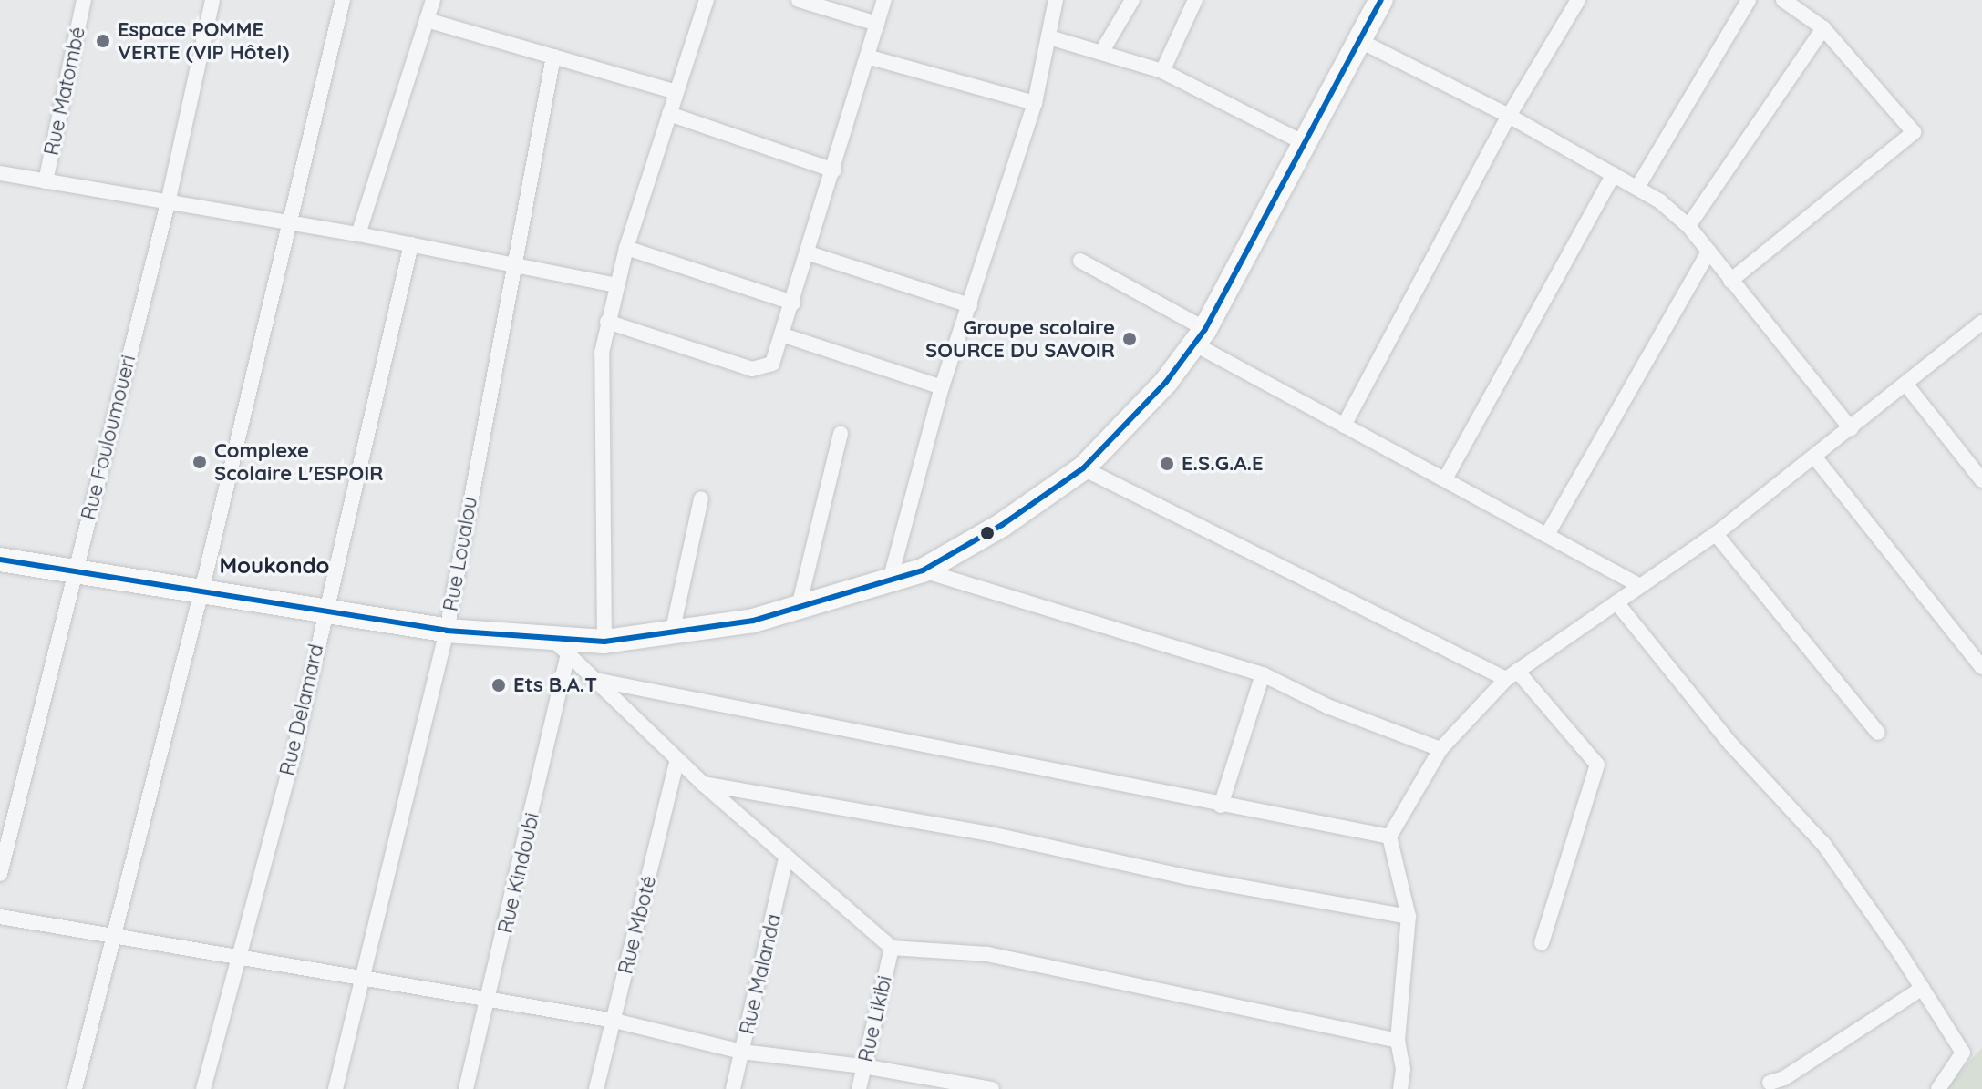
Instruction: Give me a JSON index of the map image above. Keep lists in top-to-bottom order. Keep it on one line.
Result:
{"streets":{"street":["Rue Matombé","Rue Fouloumoueri","Rue Loualou","Rue Delamard","Rue Kindoubi","Rue Mboté","Rue Malanda","Rue Likibi"]},"districts":["Moukondo"],"places":["Espace POMME VERTE (VIP Hôtel)","Groupe scolaire SOURCE DU SAVOIR","Complexe Scolaire L'ESPOIR","E.S.G.A.E","Ets B.A.T"]}
